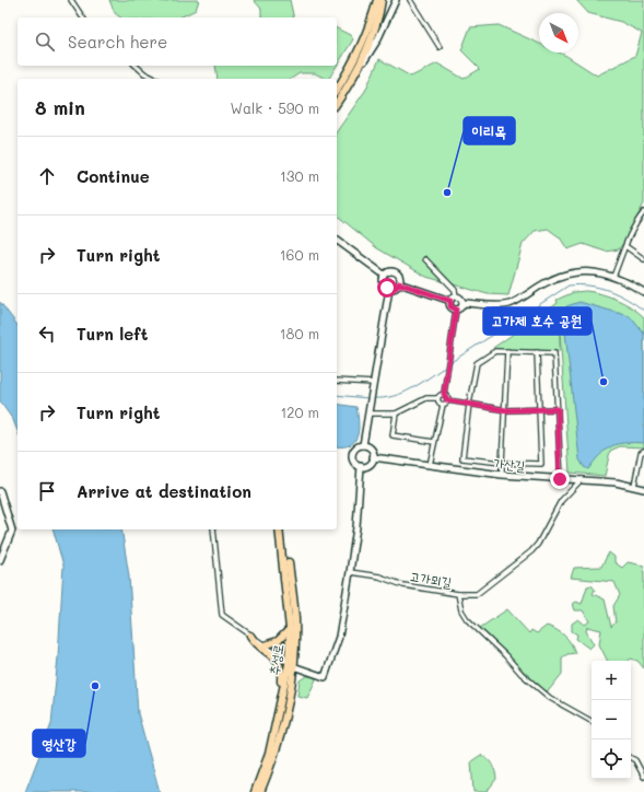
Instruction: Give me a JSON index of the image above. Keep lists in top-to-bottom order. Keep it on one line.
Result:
{"streets":{"main road":["추성로"],"street":["가산길","고가뫼길"]},"places":["이리목","고가제 호수 공원","영산강"],"north":"bottom right","page":{"search":"Search here","heading":["8 min","Walk · 590 m"],"list":[["Continue","130 m"],["Turn right","160 m"],["Turn left","180 m"],["Turn right","120 m"],"Arrive at destination"],"map_buttons":["+","−"]}}
